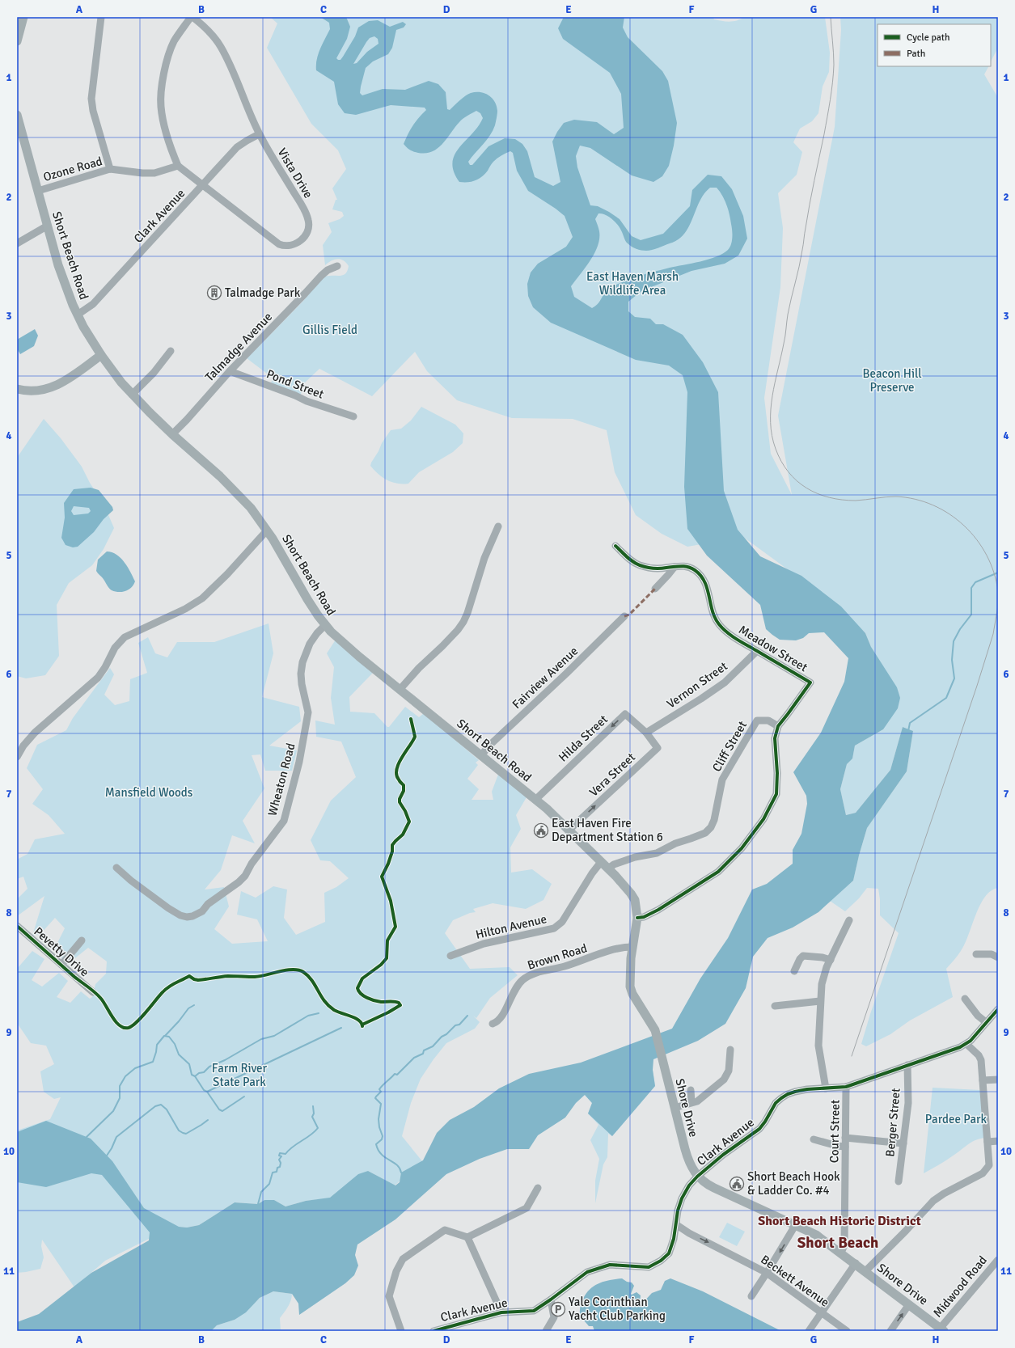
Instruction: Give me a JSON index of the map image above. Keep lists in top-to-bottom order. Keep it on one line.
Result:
{"streets":{"main road":["Short Beach Road","Shore Drive"],"street":["Ozone Road","Vista Drive","Clark Avenue","Talmadge Avenue","Pond Street","Meadow Street","Fairview Avenue","Vernon Street","Hilda Street","Cliff Street","Vera Street","Wheaton Road","Hilton Avenue","Pevetty Drive","Brown Road","Berger Street","Court Street","Beckett Avenue","Midwood Road"]},"crossings":[["Ozone Road","Short Beach Road"],["Vista Drive","Clark Avenue"],["Clark Avenue","Short Beach Road"],["Clark Avenue","Shore Drive"],["Clark Avenue","Berger Street"],["Clark Avenue","Court Street"],["Clark Avenue","Beckett Avenue"],["Short Beach Road","Talmadge Avenue"],["Short Beach Road","Meadow Street"],["Short Beach Road","Fairview Avenue"],["Short Beach Road","Hilda Street"],["Short Beach Road","Cliff Street"],["Short Beach Road","Vera Street"],["Short Beach Road","Wheaton Road"],["Short Beach Road","Hilton Avenue"],["Short Beach Road","Brown Road"],["Short Beach Road","Shore Drive"],["Talmadge Avenue","Pond Street"],["Meadow Street","Vernon Street"],["Meadow Street","Cliff Street"],["Vernon Street","Hilda Street"],["Vernon Street","Vera Street"],["Hilda Street","Vera Street"],["Shore Drive","Court Street"],["Shore Drive","Midwood Road"]],"one_way":["Hilda Street","Vera Street","Beckett Avenue"],"districts":["Short Beach Historic District","Short Beach"],"parks":["East Haven Marsh Wildlife Area","Gillis Field","Beacon Hill Preserve","Mansfield Woods","Farm River State Park","Pardee Park"],"places":{"building":["Talmadge Park"],"public building":["East Haven Fire Department Station 6","Short Beach Hook & Ladder Co. #4"],"parking":["Yale Corinthian Yacht Club Parking"]},"legend":["Cycle path","Path"],"grid":{"columns":["A","B","C","D","E","F","G","H"],"rows":["1","2","3","4","5","6","7","8","9","10","11"]}}
